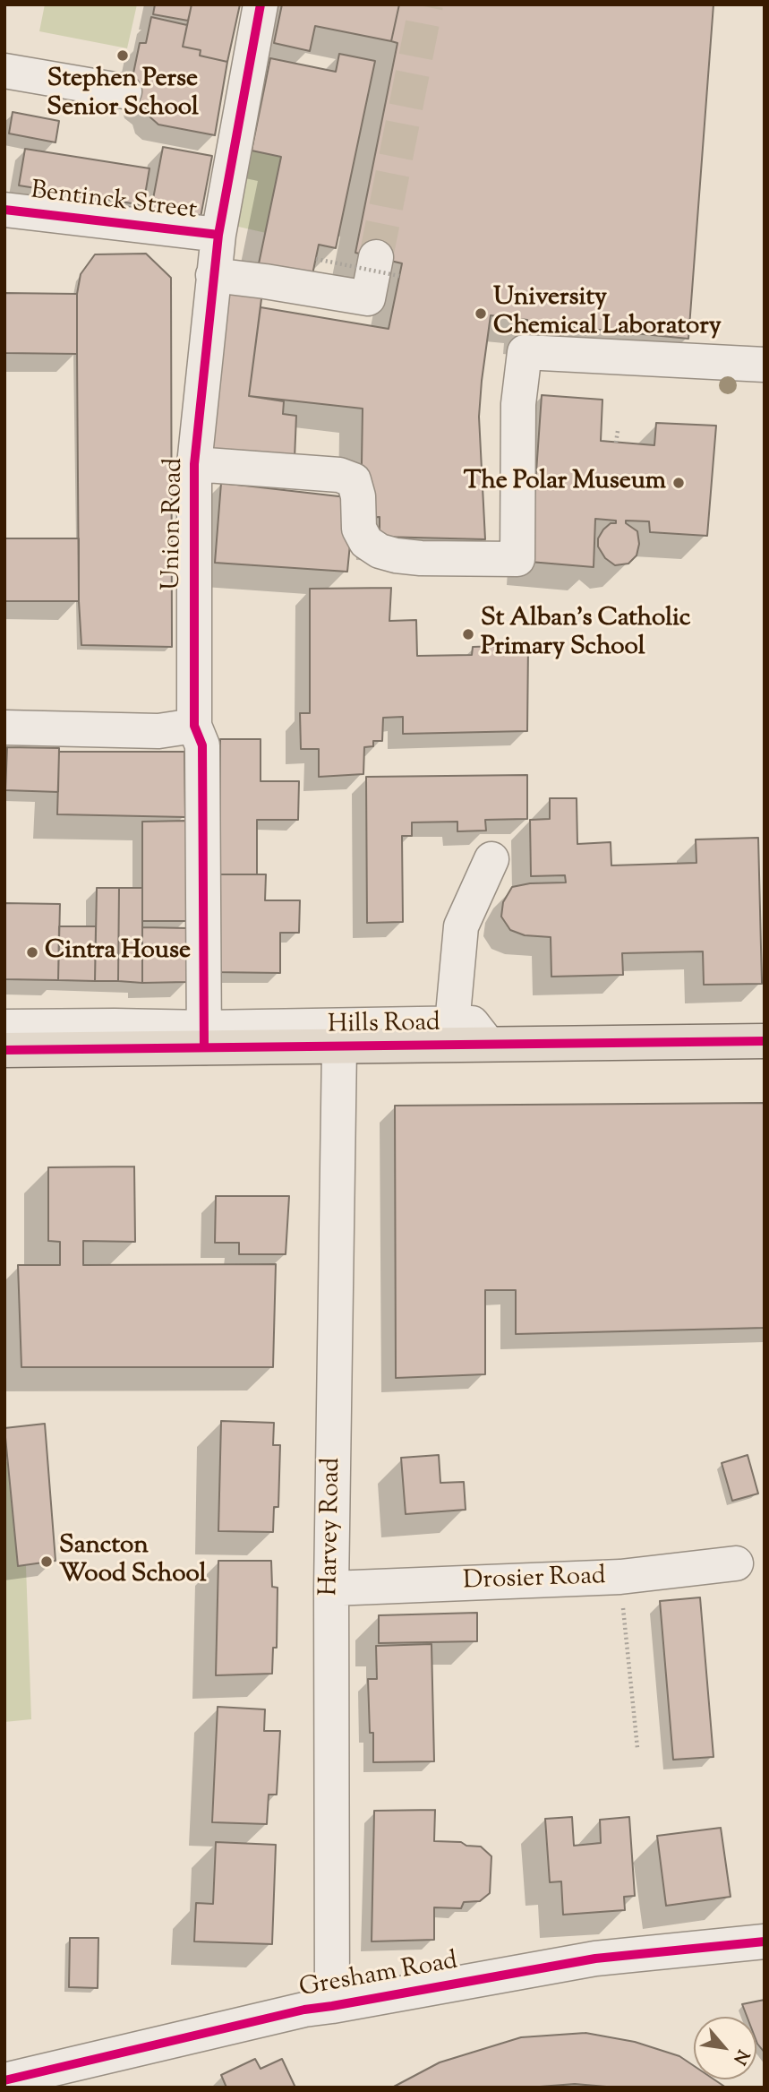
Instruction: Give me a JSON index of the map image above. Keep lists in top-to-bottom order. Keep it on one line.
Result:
{"streets":{"main road":["Hills Road"],"street":["Bentinck Street","Union Road","Harvey Road","Drosier Road","Gresham Road"]},"crossings":[["Bentinck Street","Union Road"],["Union Road","Hills Road"],["Hills Road","Harvey Road"],["Harvey Road","Drosier Road"],["Harvey Road","Gresham Road"]],"places":["Stephen Perse Senior School","University Chemical Laboratory","The Polar Museum","St Alban's Catholic Primary School","Cintra House","Sancton Wood School"],"north":"bottom right"}
